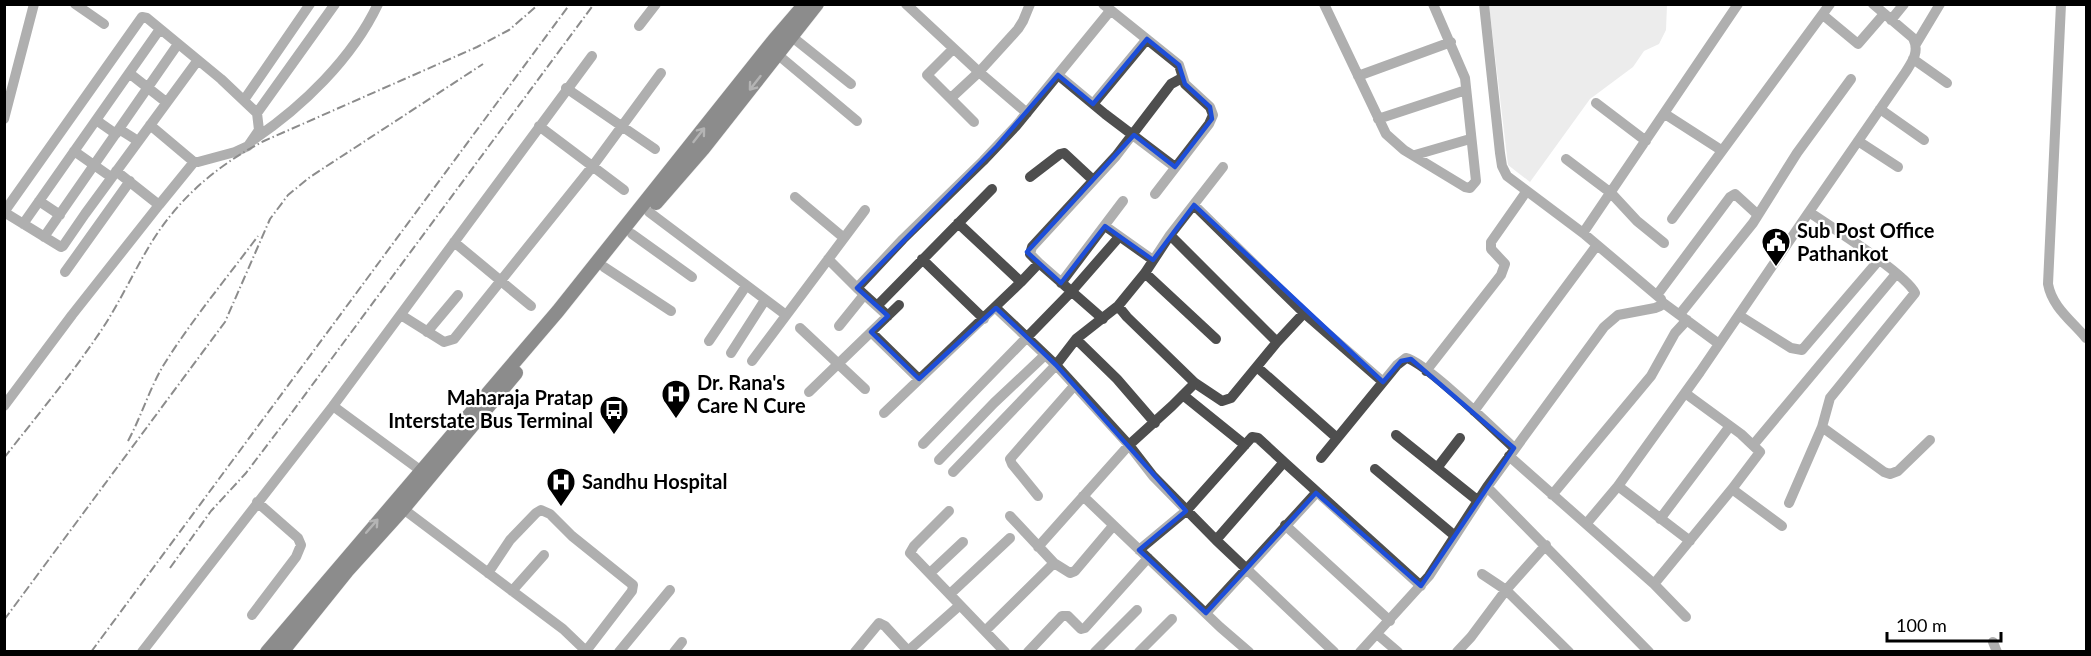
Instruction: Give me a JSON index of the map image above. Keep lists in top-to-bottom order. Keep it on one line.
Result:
{"places":{"public building":["Sub Post Office Pathankot"],"hospital":["Dr. Rana's Care N Cure","Sandhu Hospital"],"bus stop":["Maharaja Pratap Interstate Bus Terminal"]},"scale_bar":"100 m"}
